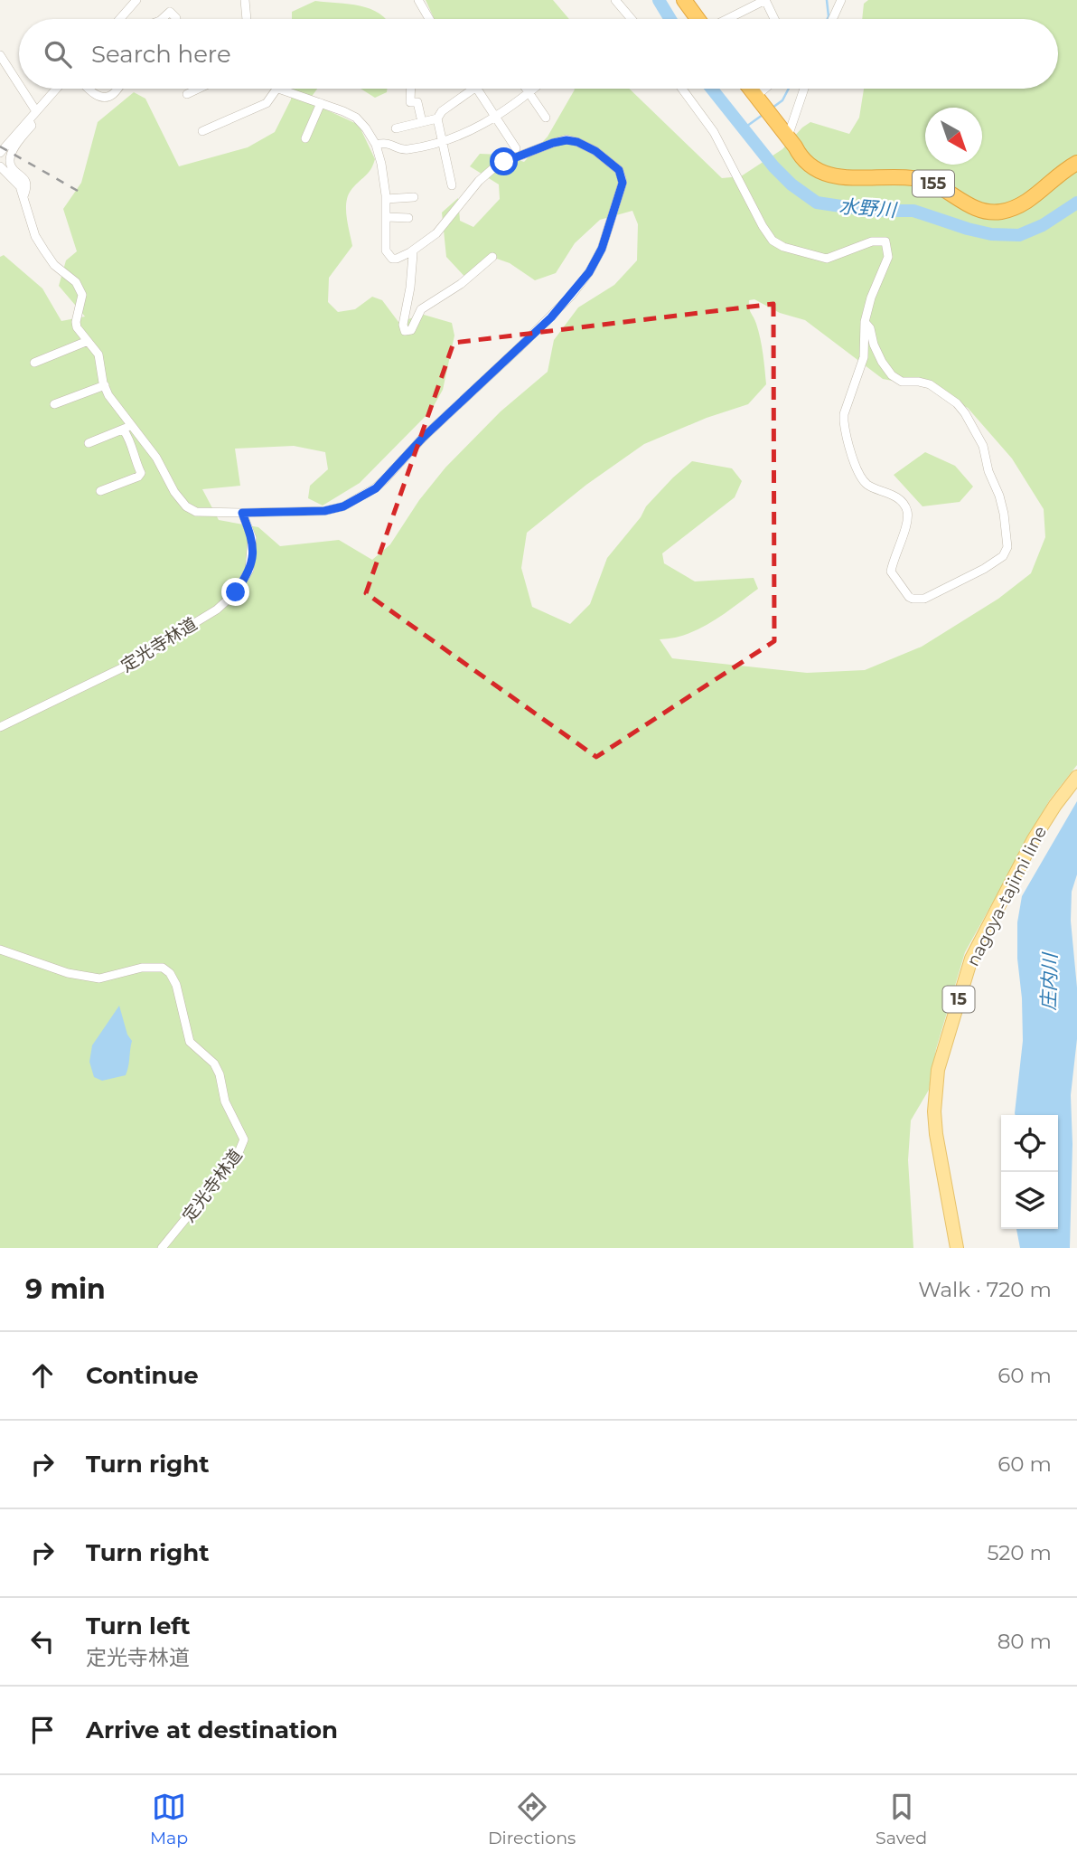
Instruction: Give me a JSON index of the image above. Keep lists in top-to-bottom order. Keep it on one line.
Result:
{"streets":{"highway":["155"],"main road":["nagoya-tajimi line","15"],"street":["定光寺林道"]},"water":["水野川","庄内川"],"north":"bottom right","page":{"search":"Search here","heading":["9 min","Walk · 720 m"],"list":[["Continue","60 m"],["Turn right","60 m"],["Turn right","520 m"],["Turn left","定光寺林道","80 m"],"Arrive at destination"],"nav":["Map","Directions","Saved"]}}
